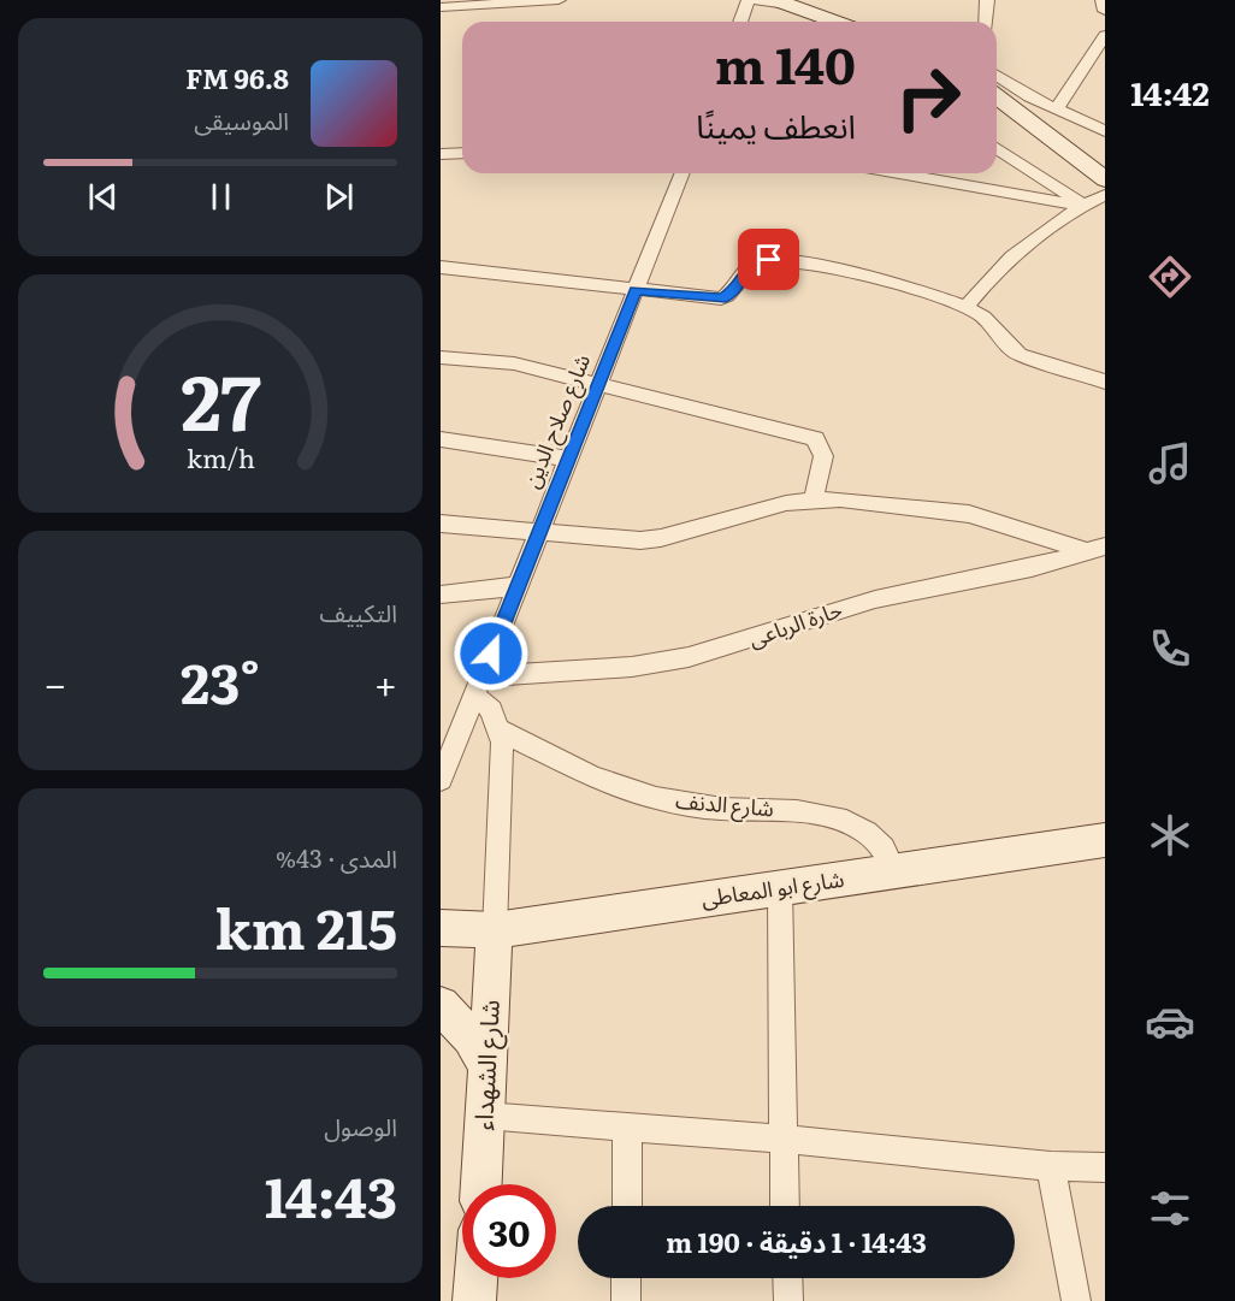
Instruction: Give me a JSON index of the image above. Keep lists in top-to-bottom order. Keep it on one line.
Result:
{"streets":{"street":["شارع صلاح الدين","حارة الرباعى","شارع الدنف","شارع ابو المعاطى","شارع الشهداء"]},"crossings":[["شارع صلاح الدين","حارة الرباعى"],["شارع الدنف","شارع ابو المعاطى"],["شارع ابو المعاطى","شارع الشهداء"]],"page":{"tabs":"14:42","turn":["140 m","انعطف يمينًا"],"song":["96.8 FM","الموسيقى"],"tile":["التكييف",["المدى · 43%","215 km"],["الوصول","14:43"]],"heat":["−","23°","+"],"limit":"30","trip":"14:43 · 1 دقيقة · 190 m","gauge":["27","km/h"]}}
